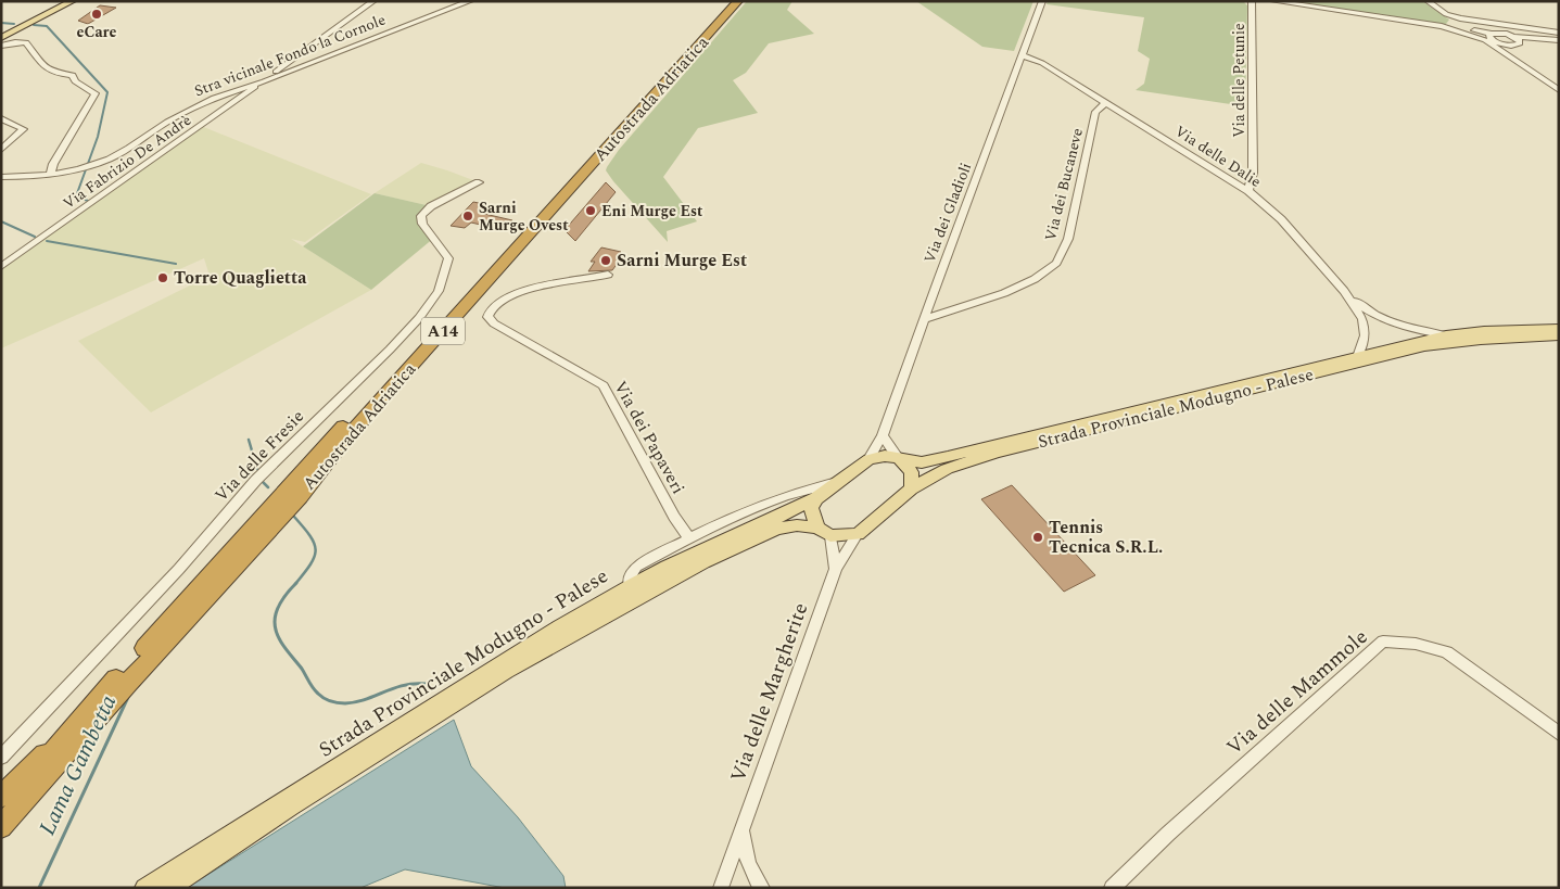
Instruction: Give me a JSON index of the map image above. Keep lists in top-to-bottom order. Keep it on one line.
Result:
{"streets":{"highway":["Autostrada Adriatica","A14"],"main road":["Strada Provinciale Modugno - Palese"],"street":["Stra vicinale Fondo la Cornole","Via delle Petunie","Via delle Dalie","Via Fabrizio De Andrè","Via dei Bucaneve","Via dei Gladioli","Via dei Papaveri","Via delle Fresie","Via delle Margherite","Via delle Mammole"]},"crossings":[["Stra vicinale Fondo la Cornole","Via Fabrizio De Andrè"],["Via delle Petunie","Via delle Dalie"],["Autostrada Adriatica","A14"],["Via delle Dalie","Via dei Bucaneve"],["Via delle Dalie","Via dei Gladioli"],["Via delle Dalie","Strada Provinciale Modugno - Palese"],["Via dei Bucaneve","Via dei Gladioli"],["Via dei Gladioli","Strada Provinciale Modugno - Palese"],["Strada Provinciale Modugno - Palese","Via delle Margherite"]],"water":["Lama Gambetta"],"places":["eCare","Eni Murge Est","Sarni Murge Ovest","Sarni Murge Est","Torre Quaglietta","Tennis Tecnica S.R.L."]}
